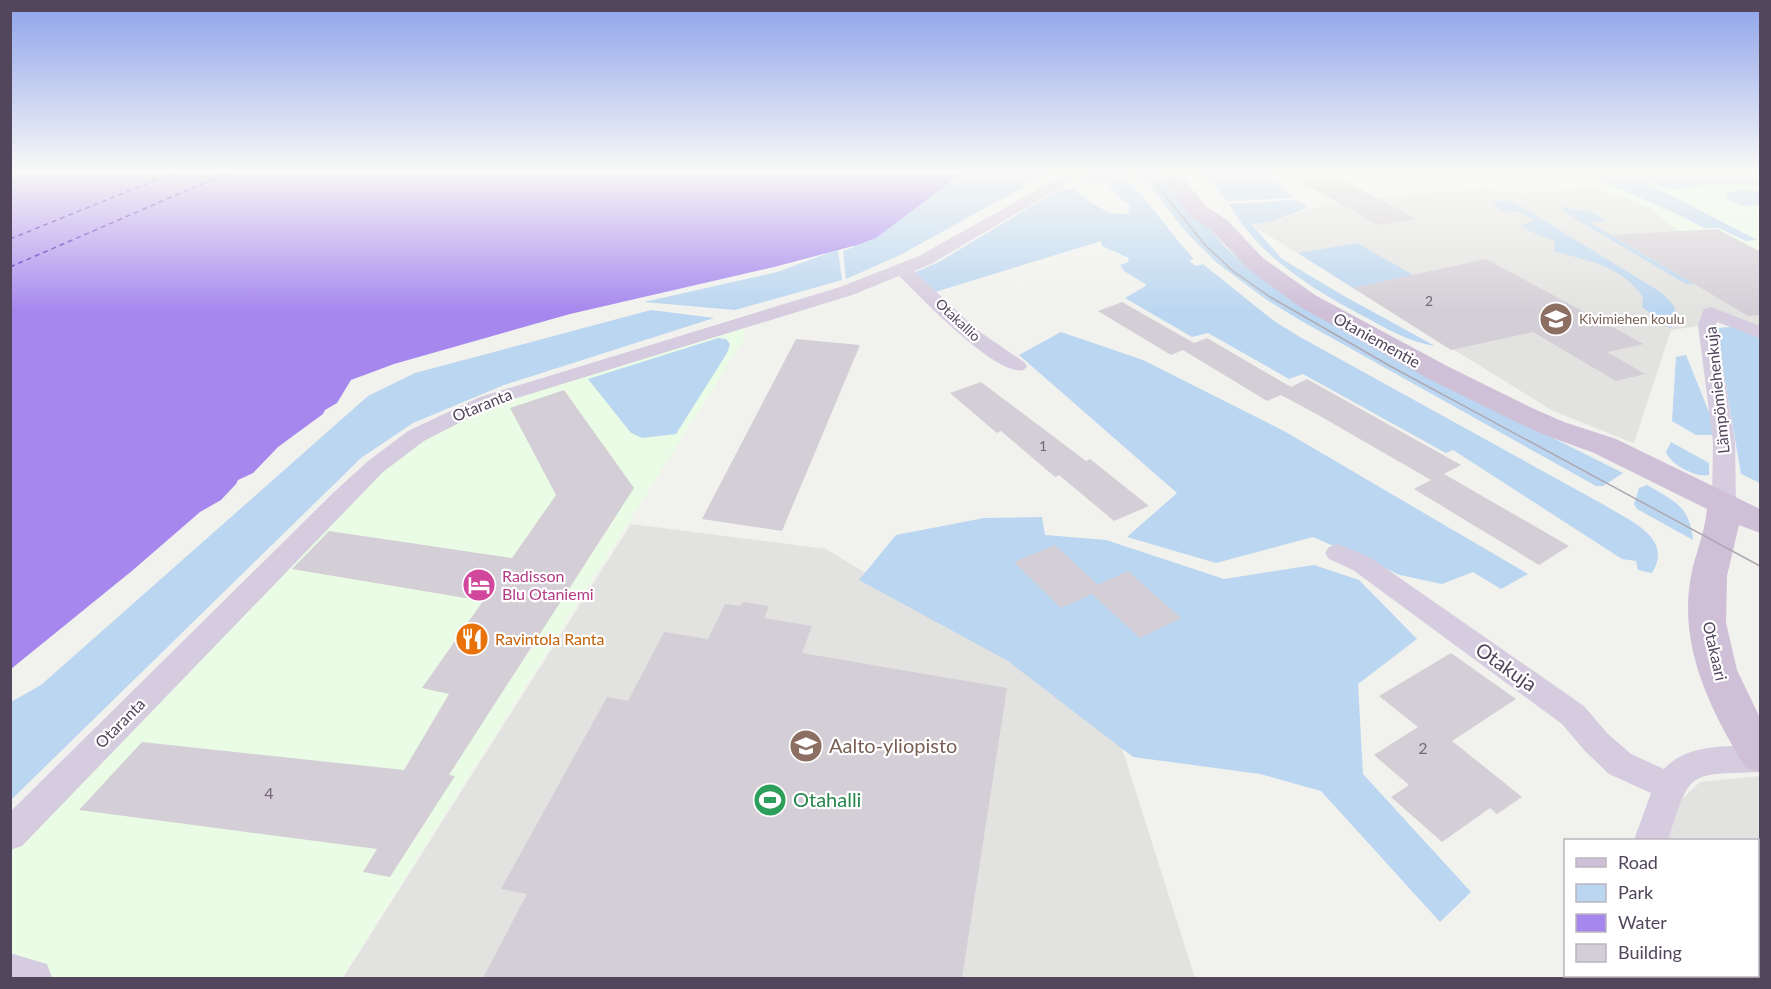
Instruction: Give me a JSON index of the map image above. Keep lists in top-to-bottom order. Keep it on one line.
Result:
{"streets":{"street":["Otakallio","Otaniementie","Lämpömiehenkuja","Otaranta","Otakaari","Otakuja"]},"crossings":[["Otakallio","Otaranta"],["Otaniementie","Lämpömiehenkuja"],["Otaniementie","Otakaari"],["Lämpömiehenkuja","Otakaari"]],"places":{"school or university":["Kivimiehen koulu","Aalto-yliopisto"],"hotel":["Radisson Blu Otaniemi"],"restaurant":["Ravintola Ranta"],"sports":["Otahalli"]},"house_numbers":["2","1","2","4"],"legend":["Road","Park","Water","Building"]}
